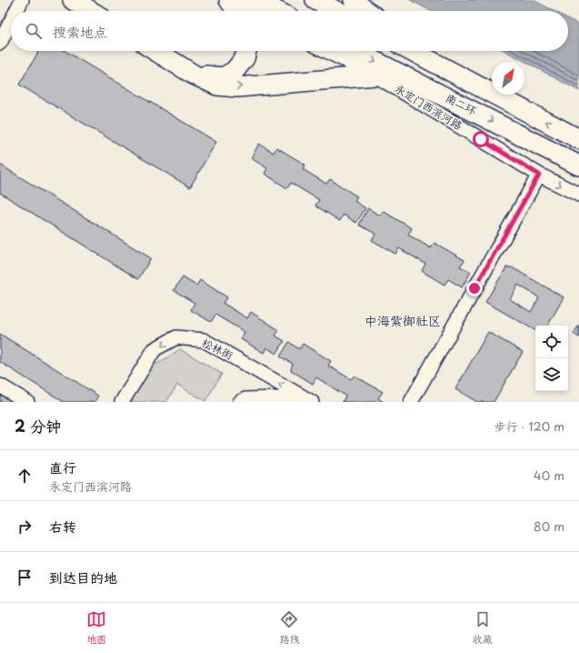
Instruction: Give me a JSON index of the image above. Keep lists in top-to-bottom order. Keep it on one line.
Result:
{"streets":{"highway":["南二环"],"street":["永定门西滨河路","松林街"]},"districts":["中海紫御社区"],"north":"top right","page":{"search":"搜索地点","heading":["2 分钟","步行 · 120 m"],"list":[["直行","永定门西滨河路","40 m"],["右转","80 m"],"到达目的地"],"nav":["地图","路线","收藏"]}}
